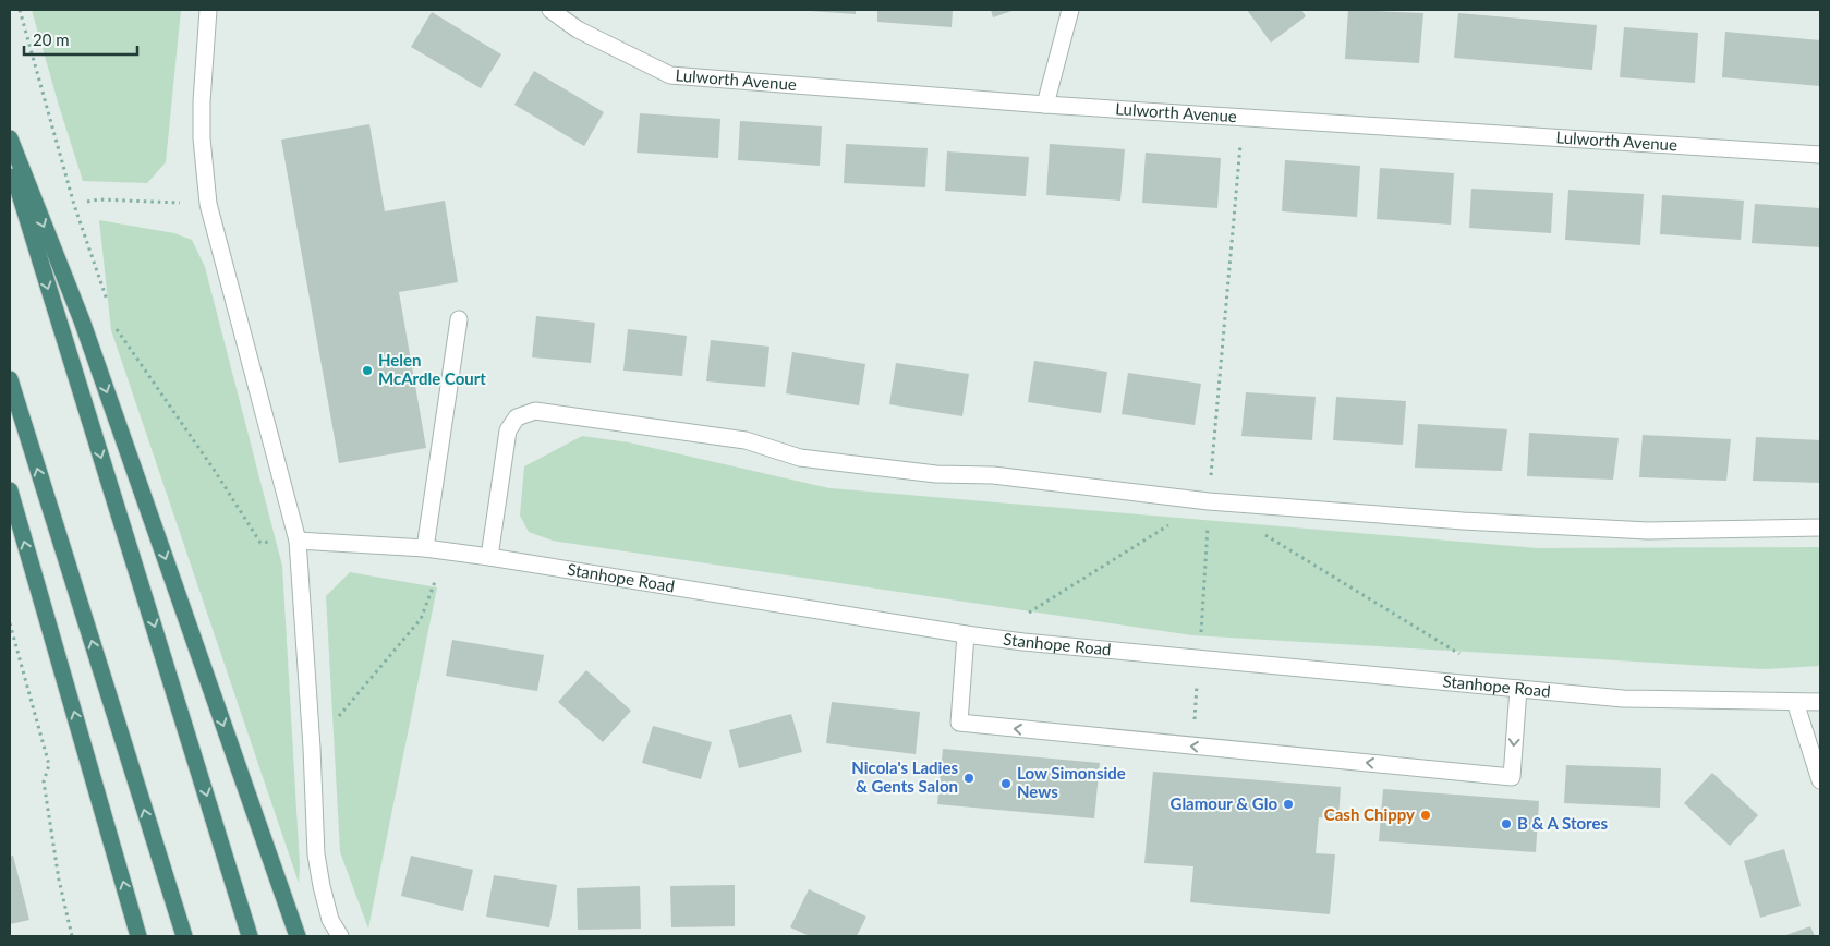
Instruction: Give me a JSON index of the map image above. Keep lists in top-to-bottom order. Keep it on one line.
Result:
{"streets":{"street":["Lulworth Avenue","Stanhope Road"]},"places":["Helen McArdle Court","Nicola's Ladies & Gents Salon","Low Simonside News","Glamour & Glo","Cash Chippy","B & A Stores"],"scale_bar":"20 m"}
